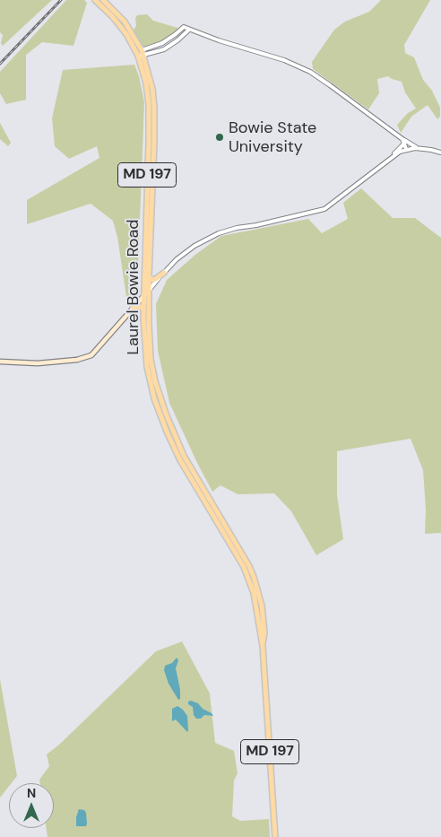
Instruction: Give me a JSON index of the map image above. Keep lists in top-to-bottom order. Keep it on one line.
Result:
{"streets":{"main road":["MD 197","Laurel Bowie Road"]},"places":["Bowie State University"],"north":"top"}
